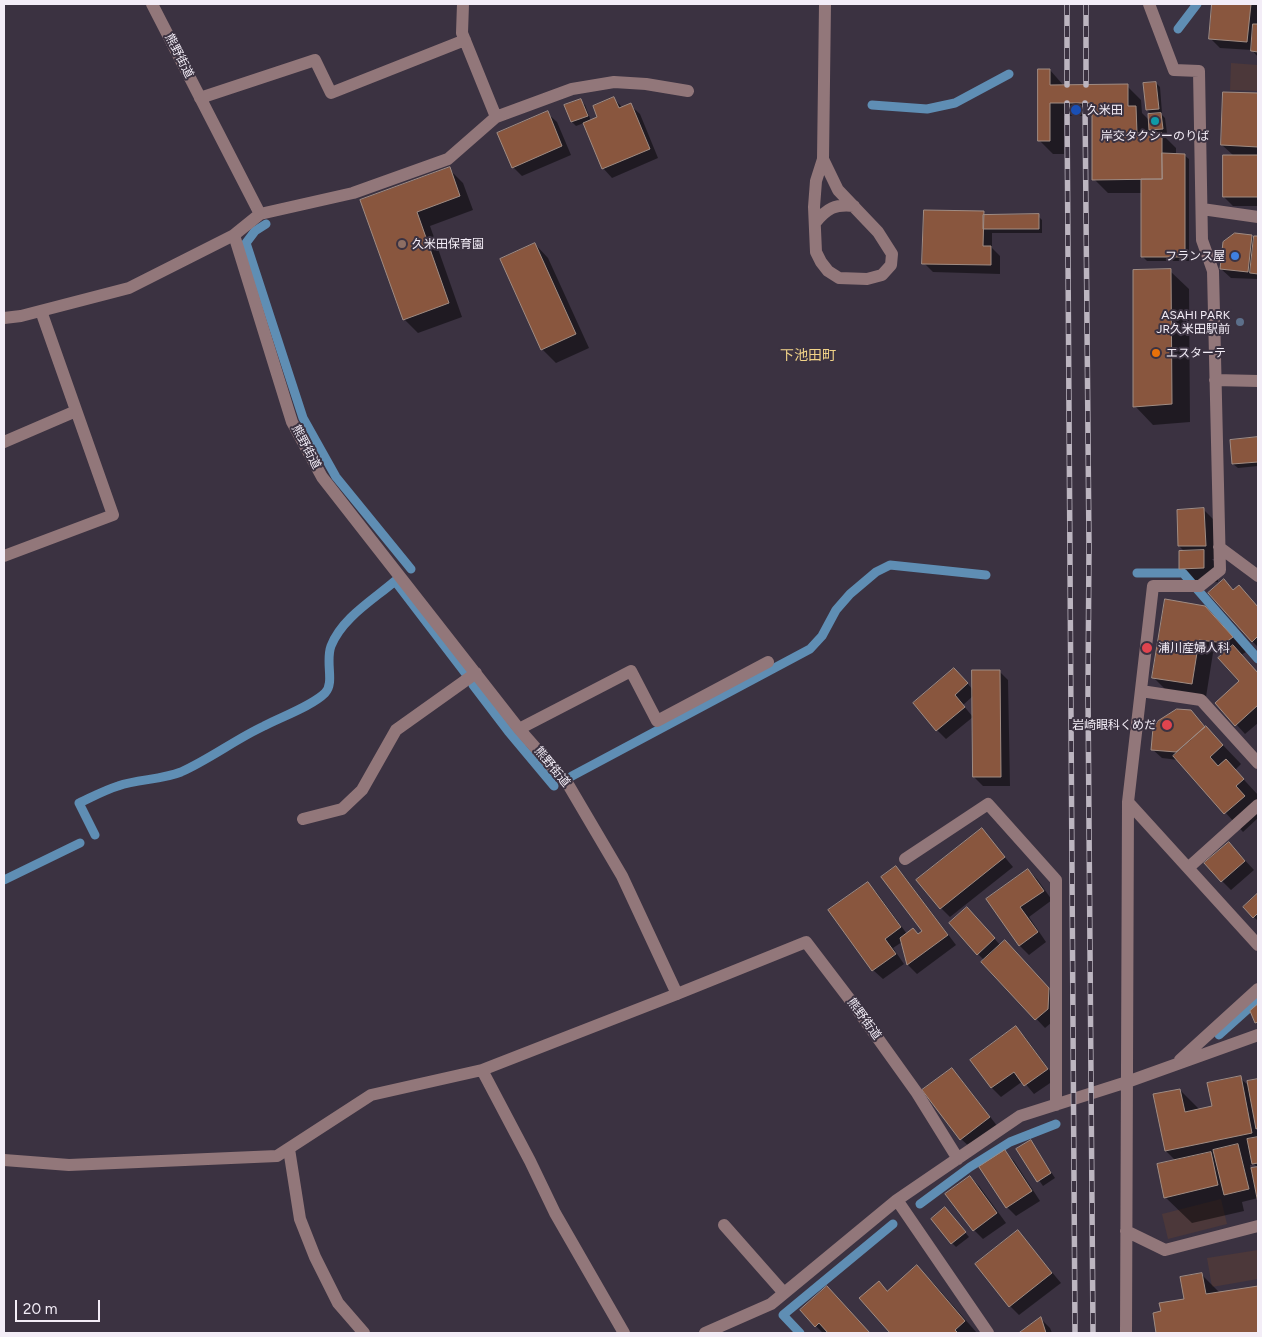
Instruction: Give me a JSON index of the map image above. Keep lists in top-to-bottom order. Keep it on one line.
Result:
{"streets":{"street":["熊野街道"]},"districts":["下池田町"],"places":["久米田","岸交タクシーのりば","久米田保育園","フランス屋","ASAHI PARK JR久米田駅前","エスターテ","浦川産婦人科","岩崎眼科くめだ"],"scale_bar":"20 m"}
